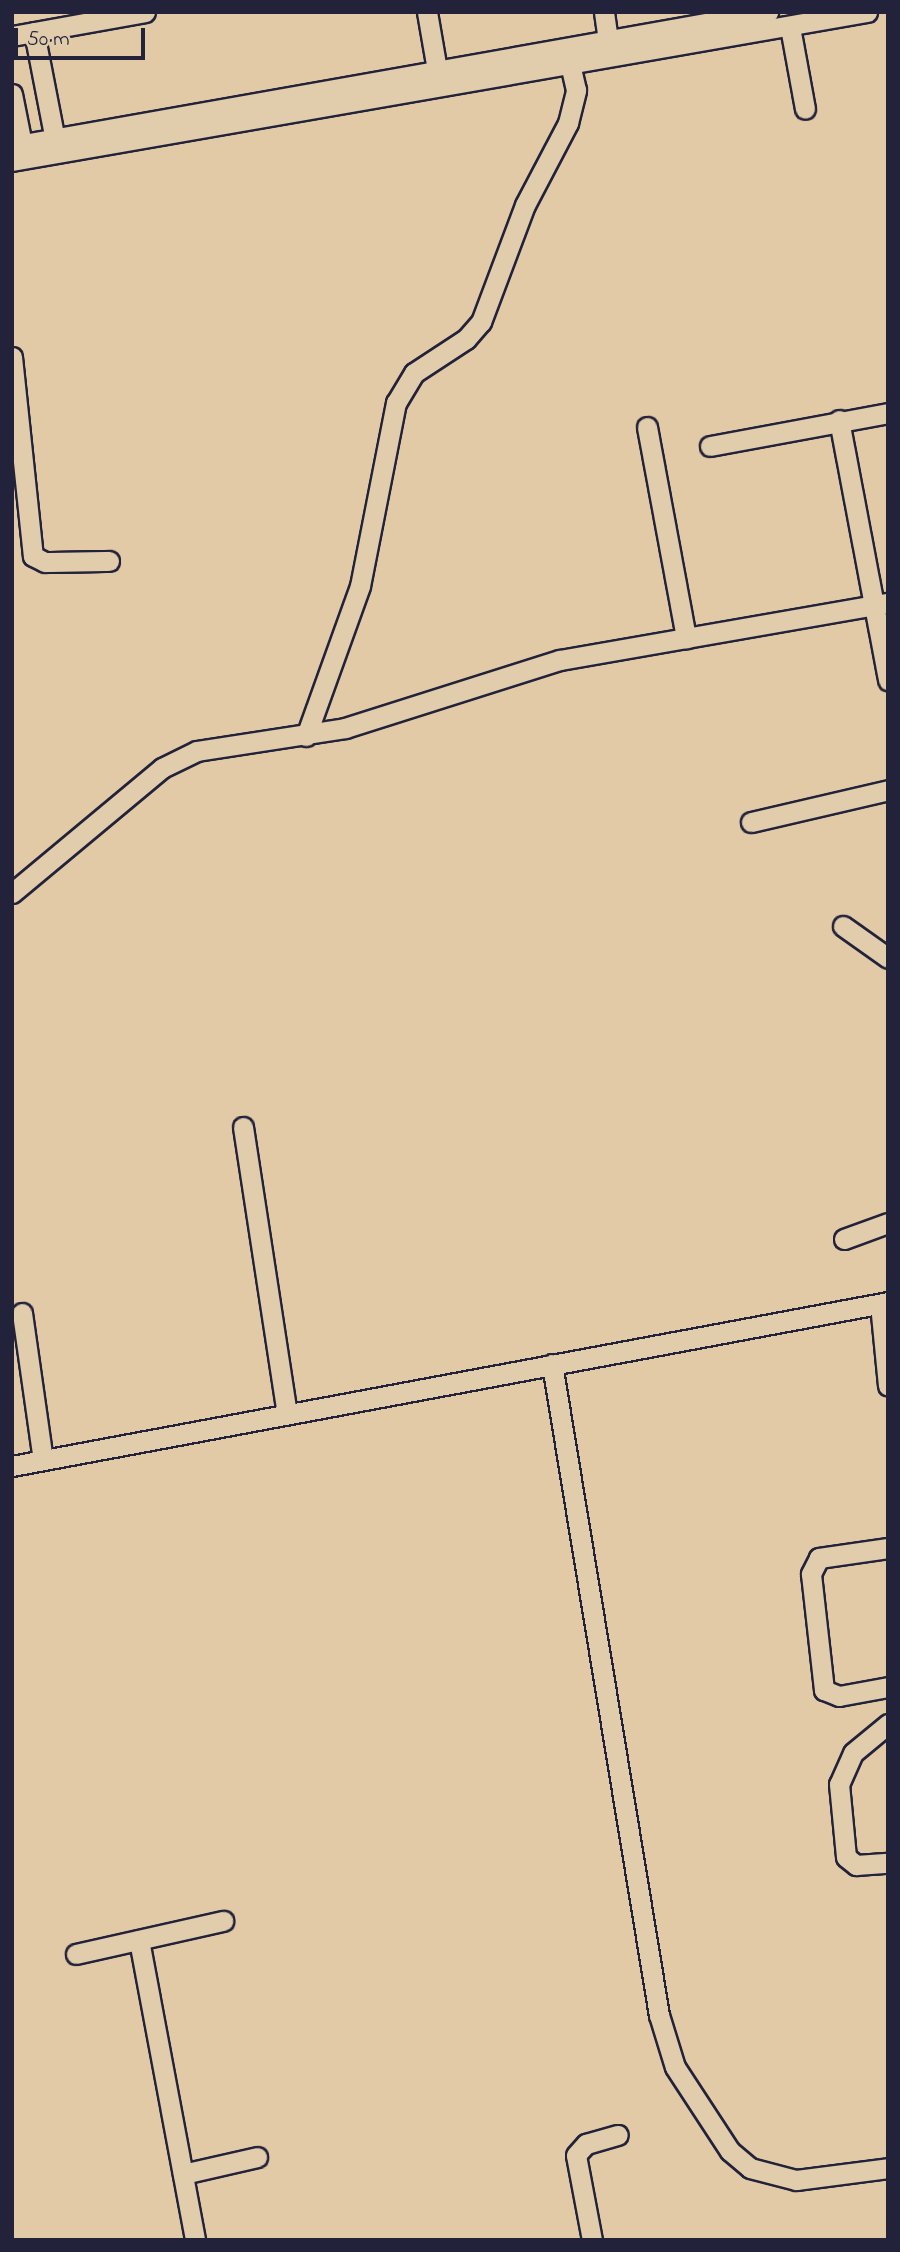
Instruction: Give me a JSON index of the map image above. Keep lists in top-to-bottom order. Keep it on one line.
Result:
{"scale_bar":"50 m"}
